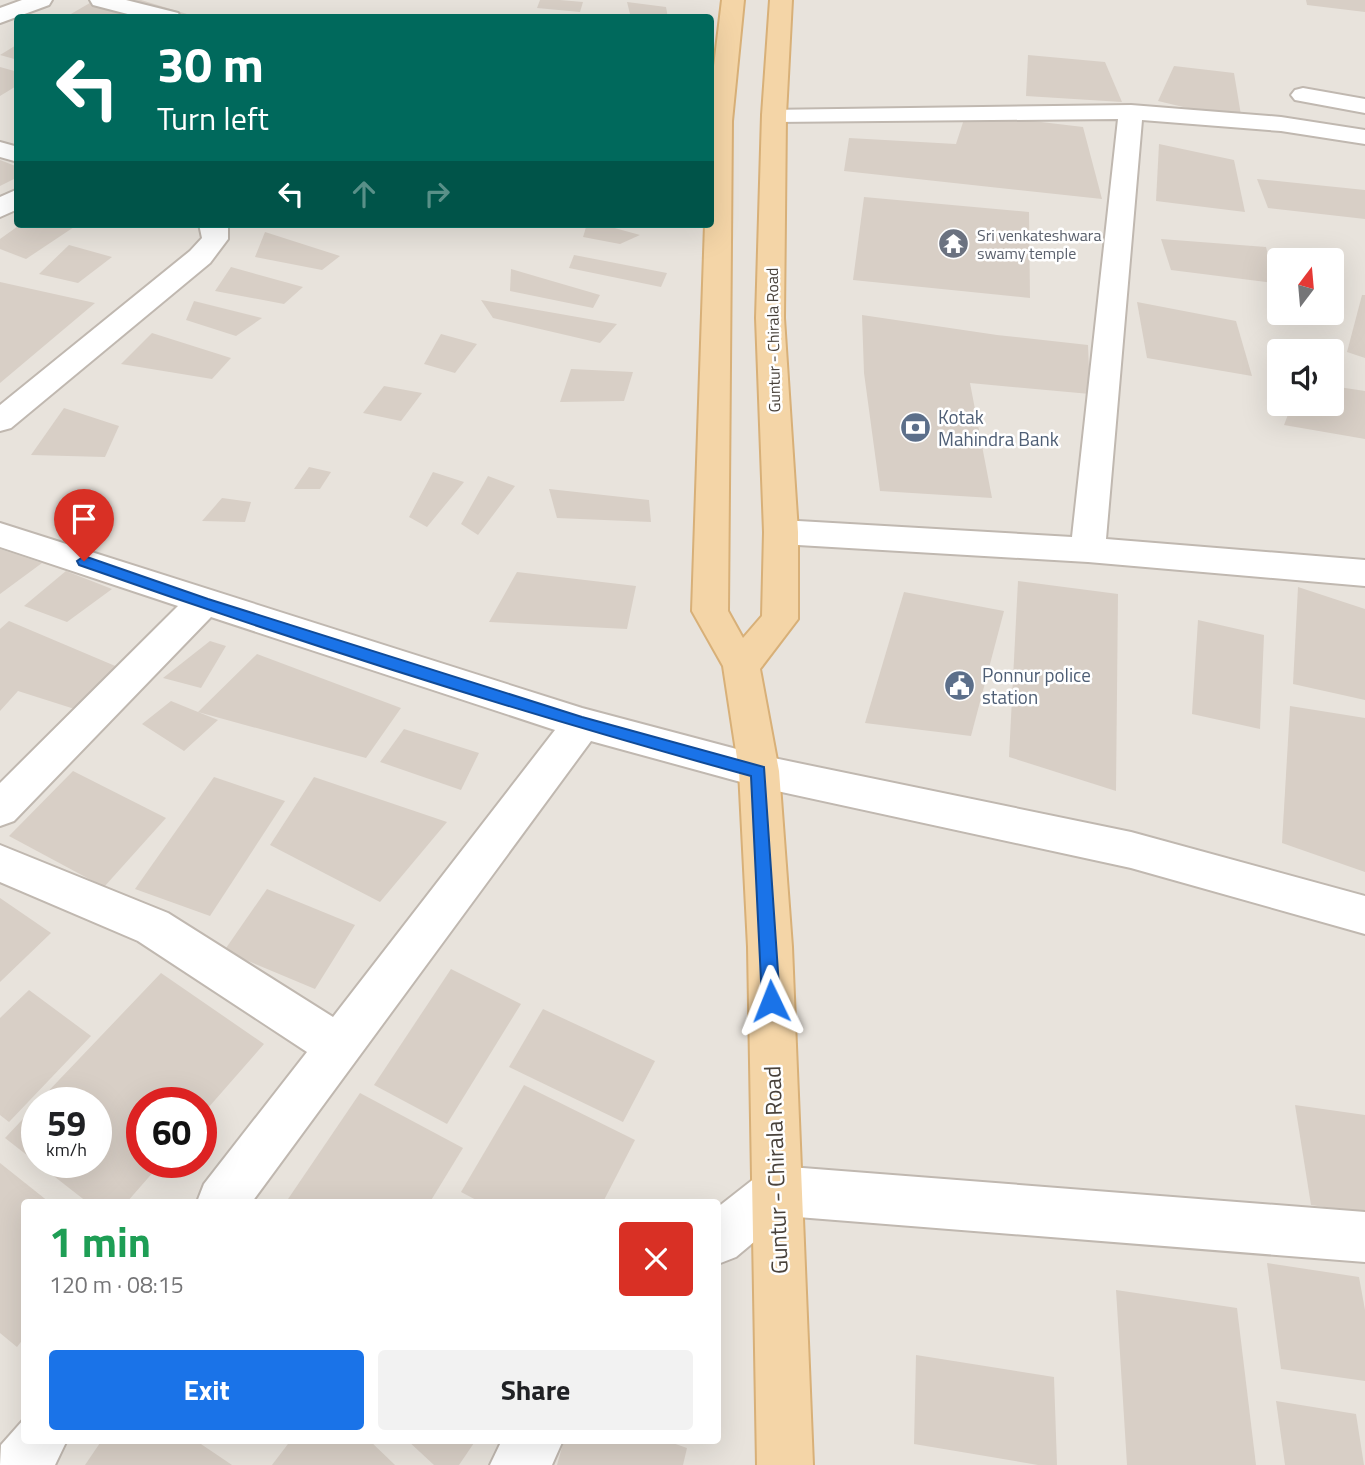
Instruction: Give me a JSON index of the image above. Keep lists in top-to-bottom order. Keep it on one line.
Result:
{"streets":{"main road":["Guntur - Chirala Road"]},"places":{"temple":["Sri venkateshwara swamy temple"],"bank":["Kotak Mahindra Bank"],"public building":["Ponnur police station"]},"north":"top","page":{"turn":["30 m","Turn left"],"speed":"59 km/h","limit":"60","heading":["1 min","120 m · 08:15"],"buttons":["Exit","Share"]}}
